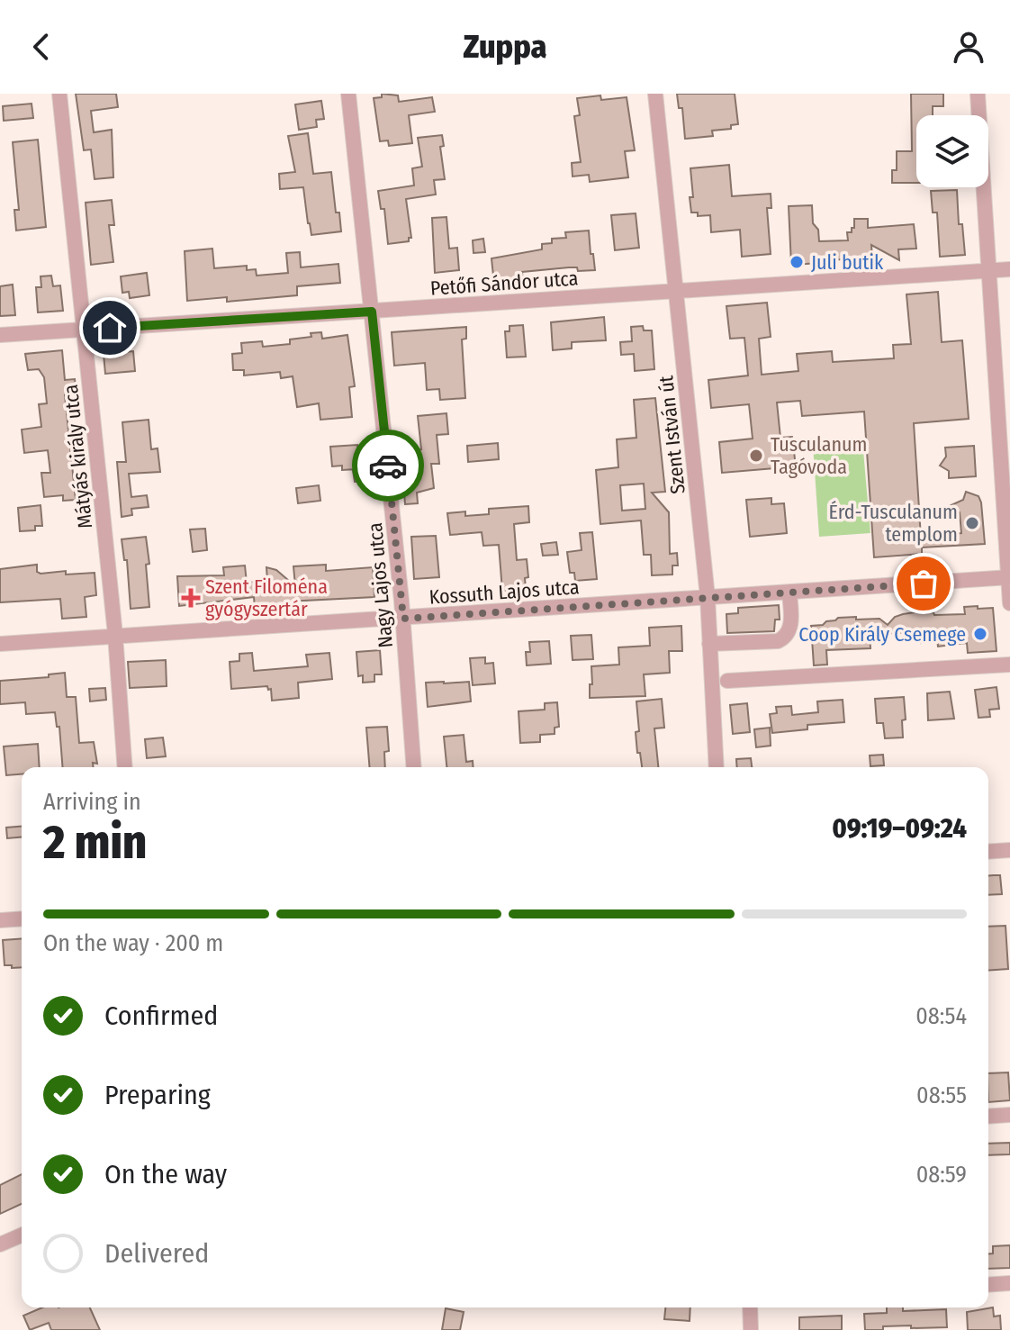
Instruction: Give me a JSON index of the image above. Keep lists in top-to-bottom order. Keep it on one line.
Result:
{"streets":{"street":["Petőfi Sándor utca","Szent István út","Mátyás király utca","Nagy Lajos utca","Kossuth Lajos utca"]},"crossings":[["Petőfi Sándor utca","Szent István út"],["Petőfi Sándor utca","Mátyás király utca"],["Petőfi Sándor utca","Nagy Lajos utca"],["Szent István út","Kossuth Lajos utca"],["Mátyás király utca","Kossuth Lajos utca"],["Nagy Lajos utca","Kossuth Lajos utca"]],"places":{"other":["Juli butik","Tusculanum Tagóvoda","Érd-Tusculanum templom","Coop Király Csemege"],"health":["Szent Filoména gyógyszertár"]},"page":{"header":"Zuppa","heading":["2 min","Arriving in","09:19–09:24"],"bar":"On the way · 200 m","list":[["Confirmed","08:54"],["Preparing","08:55"],["On the way","08:59"],"Delivered"]}}
